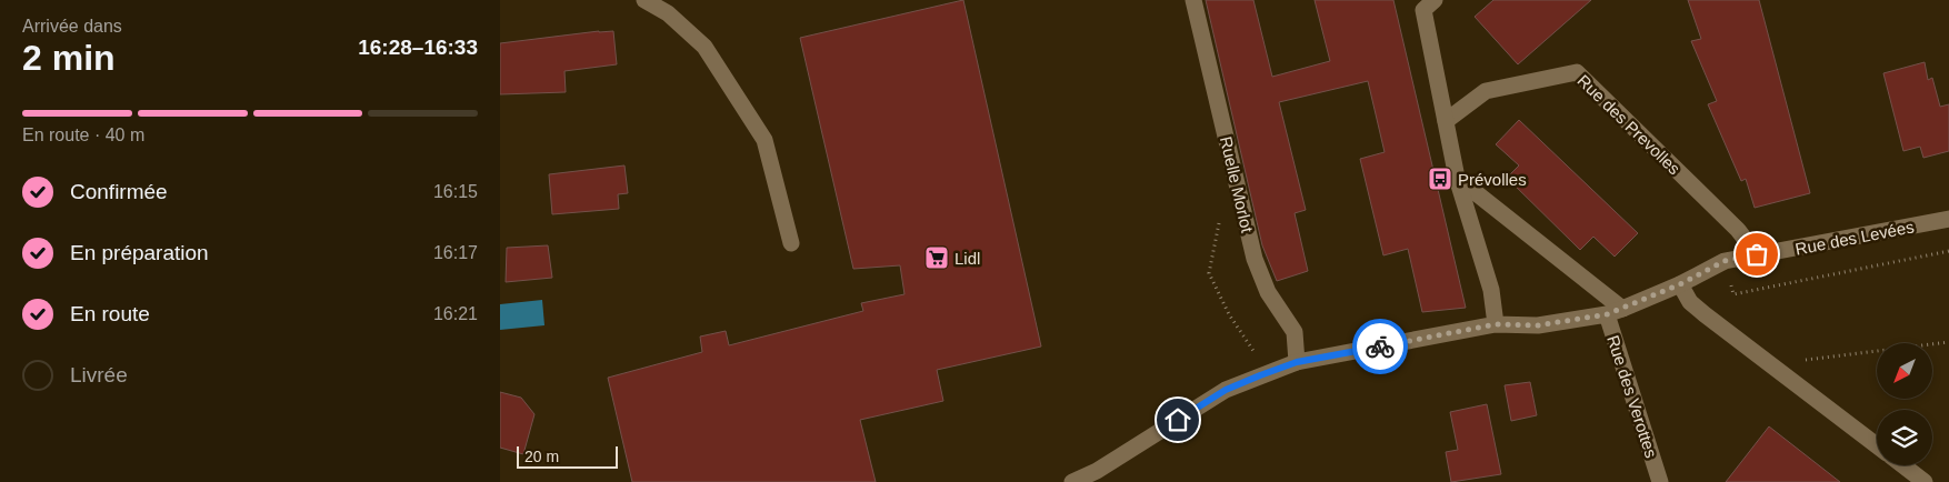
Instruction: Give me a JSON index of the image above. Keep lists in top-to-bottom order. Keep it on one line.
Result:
{"streets":{"street":["Rue des Prevolles","Ruelle Morlot","Rue des Levées","Rue des Verottes"]},"crossings":[["Rue des Prevolles","Rue des Levées"],["Ruelle Morlot","Rue des Verottes"],["Rue des Levées","Rue des Verottes"]],"places":{"bus stop":["Prévolles"],"supermarket":["Lidl"]},"scale_bar":"20 m","north":"bottom left","page":{"heading":["2 min","Arrivée dans","16:28–16:33"],"bar":"En route · 40 m","list":[["Confirmée","16:15"],["En préparation","16:17"],["En route","16:21"],"Livrée"],"scale":"20 m"}}
